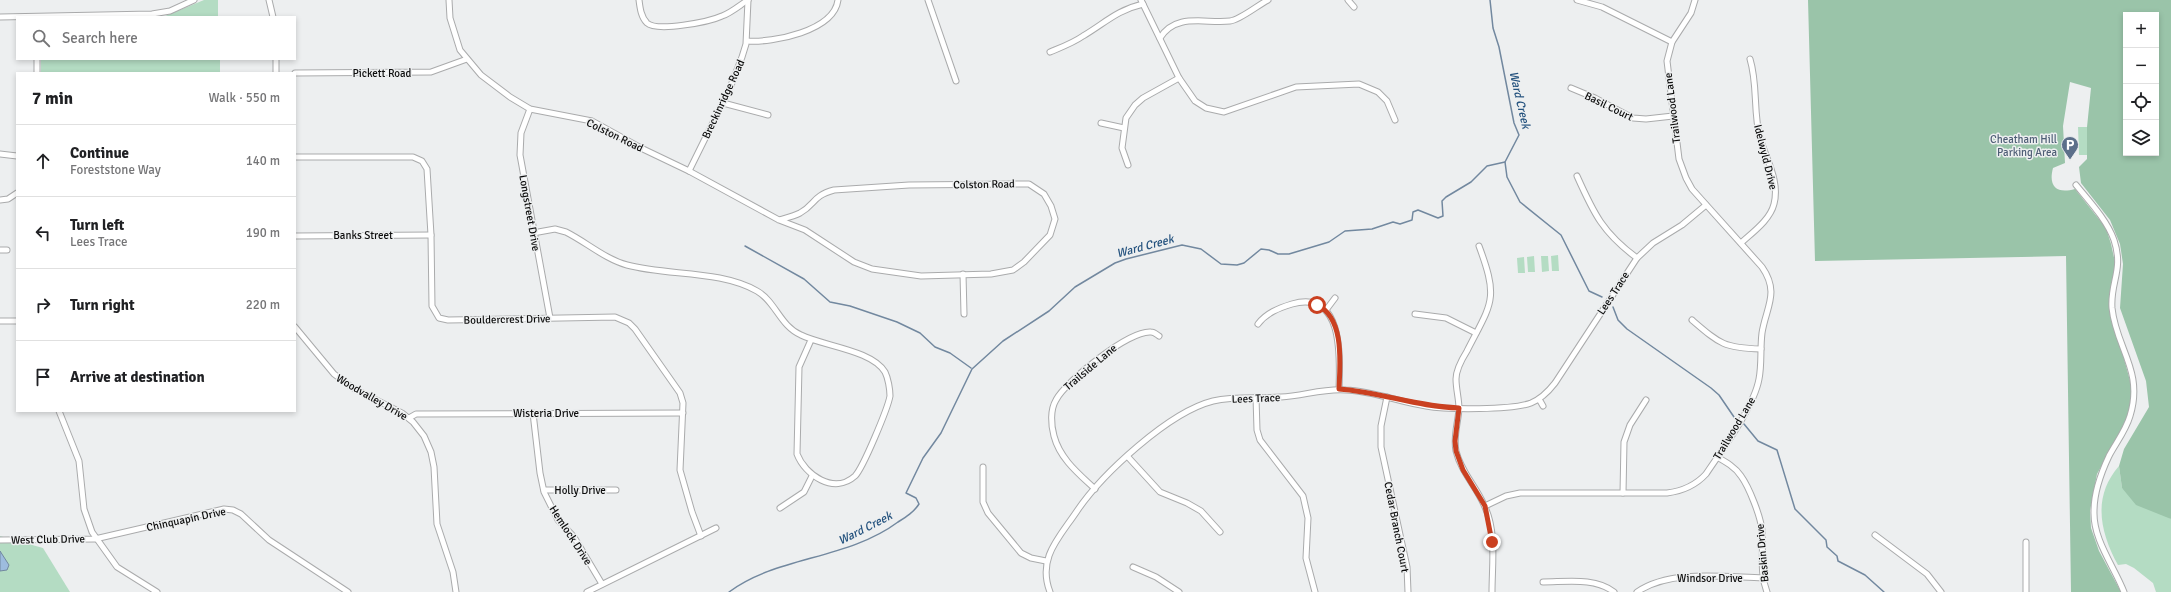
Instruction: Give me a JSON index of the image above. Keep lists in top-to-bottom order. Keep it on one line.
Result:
{"streets":{"street":["Pickett Road","Breckinridge Road","Basil Court","Trailwood Lane","Colston Road","Idelwyld Drive","Longstreet Drive","Banks Street","Lees Trace","Bouldercrest Drive","Trailside Lane","Woodvalley Drive","Wisteria Drive","Holly Drive","Chinquapin Drive","Cedar Branch Court","Hemlock Drive","West Club Drive","Baskin Drive","Windsor Drive"]},"crossings":[["Pickett Road","Colston Road"],["Breckinridge Road","Colston Road"],["Basil Court","Trailwood Lane"],["Trailwood Lane","Idelwyld Drive"],["Trailwood Lane","Lees Trace"],["Trailwood Lane","Baskin Drive"],["Colston Road","Longstreet Drive"],["Longstreet Drive","Bouldercrest Drive"],["Banks Street","Bouldercrest Drive"],["Lees Trace","Trailside Lane"],["Lees Trace","Cedar Branch Court"],["Bouldercrest Drive","Wisteria Drive"],["Woodvalley Drive","Wisteria Drive"],["Wisteria Drive","Hemlock Drive"],["Holly Drive","Hemlock Drive"],["Chinquapin Drive","West Club Drive"],["Baskin Drive","Windsor Drive"]],"water":["Ward Creek"],"places":{"parking":["Cheatham Hill Parking Area"]},"page":{"map_buttons":["+","−"],"search":"Search here","heading":["7 min","Walk · 550 m"],"list":[["Continue","Foreststone Way","140 m"],["Turn left","Lees Trace","190 m"],["Turn right","220 m"],"Arrive at destination"]}}
